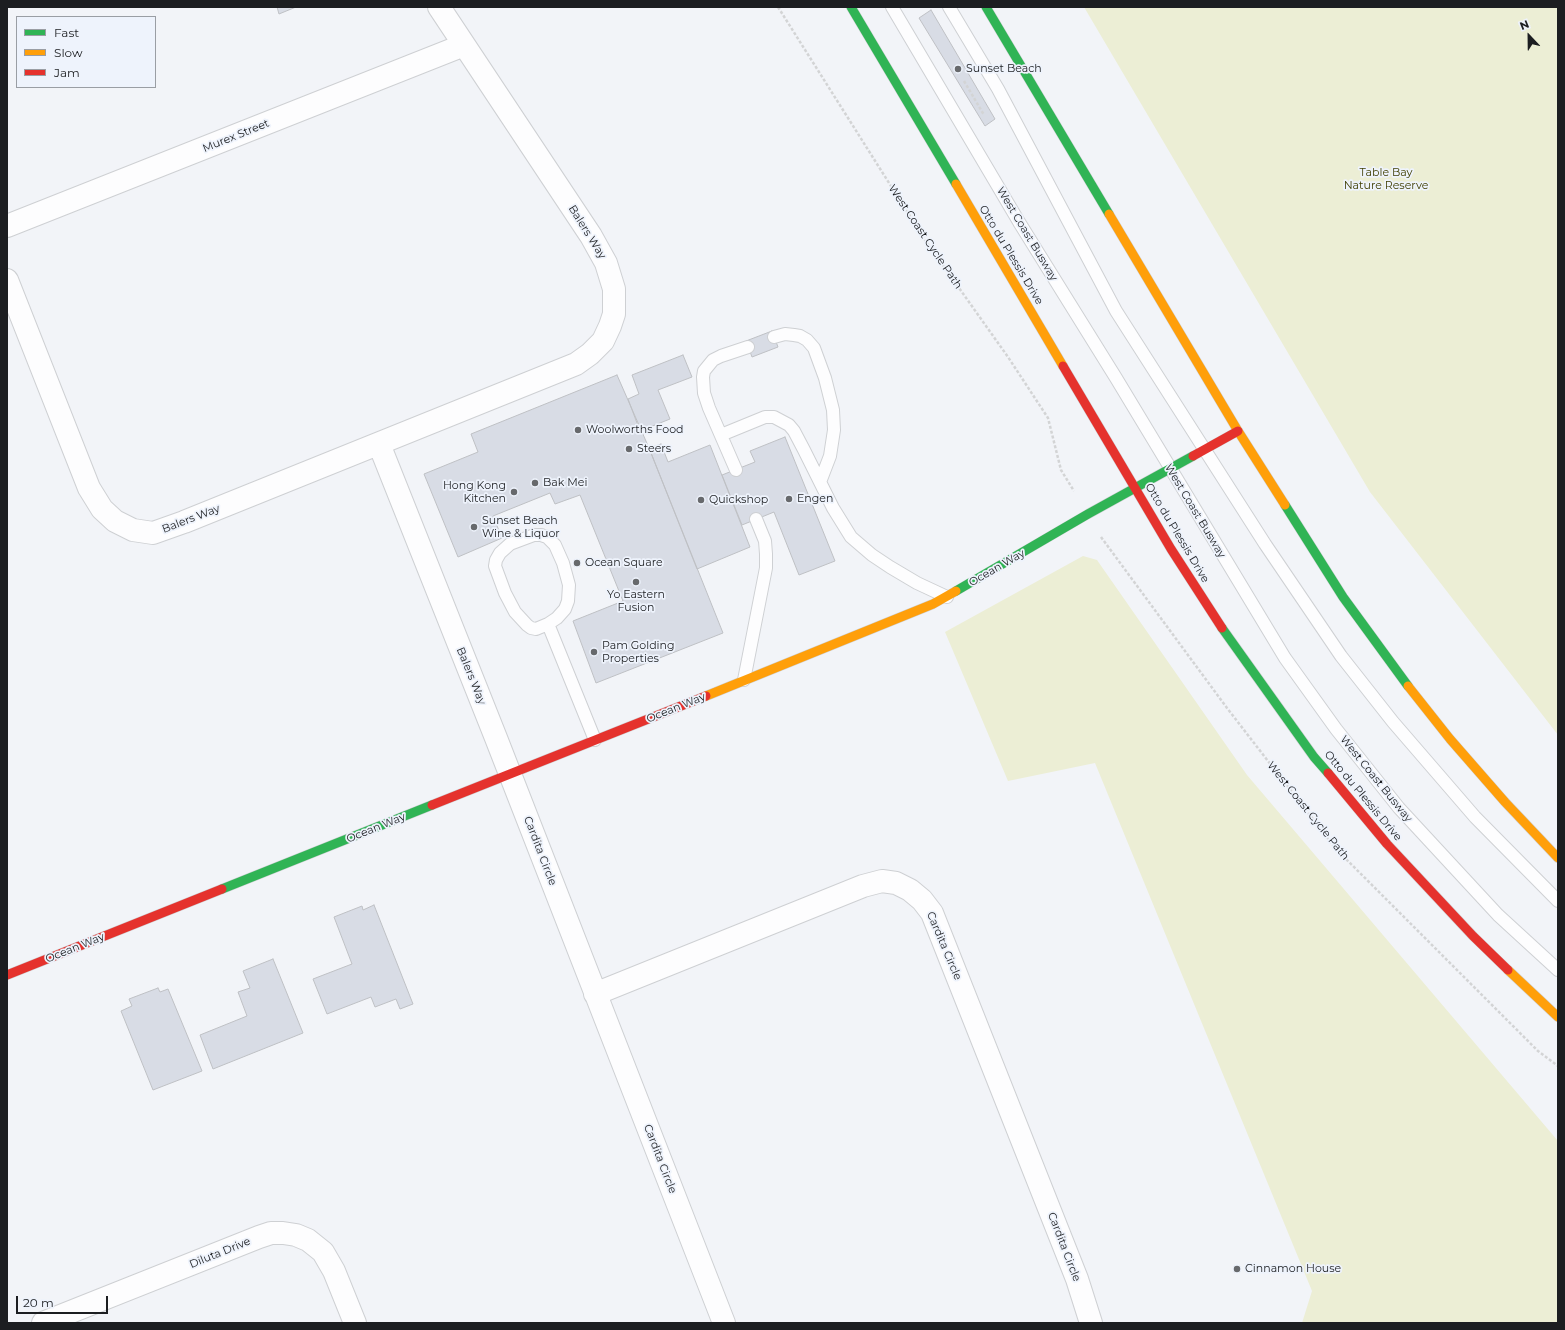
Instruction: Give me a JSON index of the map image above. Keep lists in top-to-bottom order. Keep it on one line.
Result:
{"streets":{"main road":["Otto du Plessis Drive","Ocean Way"],"street":["Murex Street","Balers Way","Cardita Circle","Diluta Drive"],"lane":["West Coast Busway"],"path":["West Coast Cycle Path"]},"crossings":[["Murex Street","Balers Way"],["Balers Way","Ocean Way"],["Balers Way","Cardita Circle"],["West Coast Busway","Ocean Way"],["Otto du Plessis Drive","Ocean Way"],["Ocean Way","Cardita Circle"]],"parks":["Table Bay Nature Reserve"],"places":["Sunset Beach","Woolworths Food","Steers","Bak Mei","Hong Kong Kitchen","Engen","Quickshop","Sunset Beach Wine & Liquor","Ocean Square","Yo Eastern Fusion","Pam Golding Properties","Cinnamon House"],"legend":["Fast","Slow","Jam"],"scale_bar":"20 m","north":"top"}
